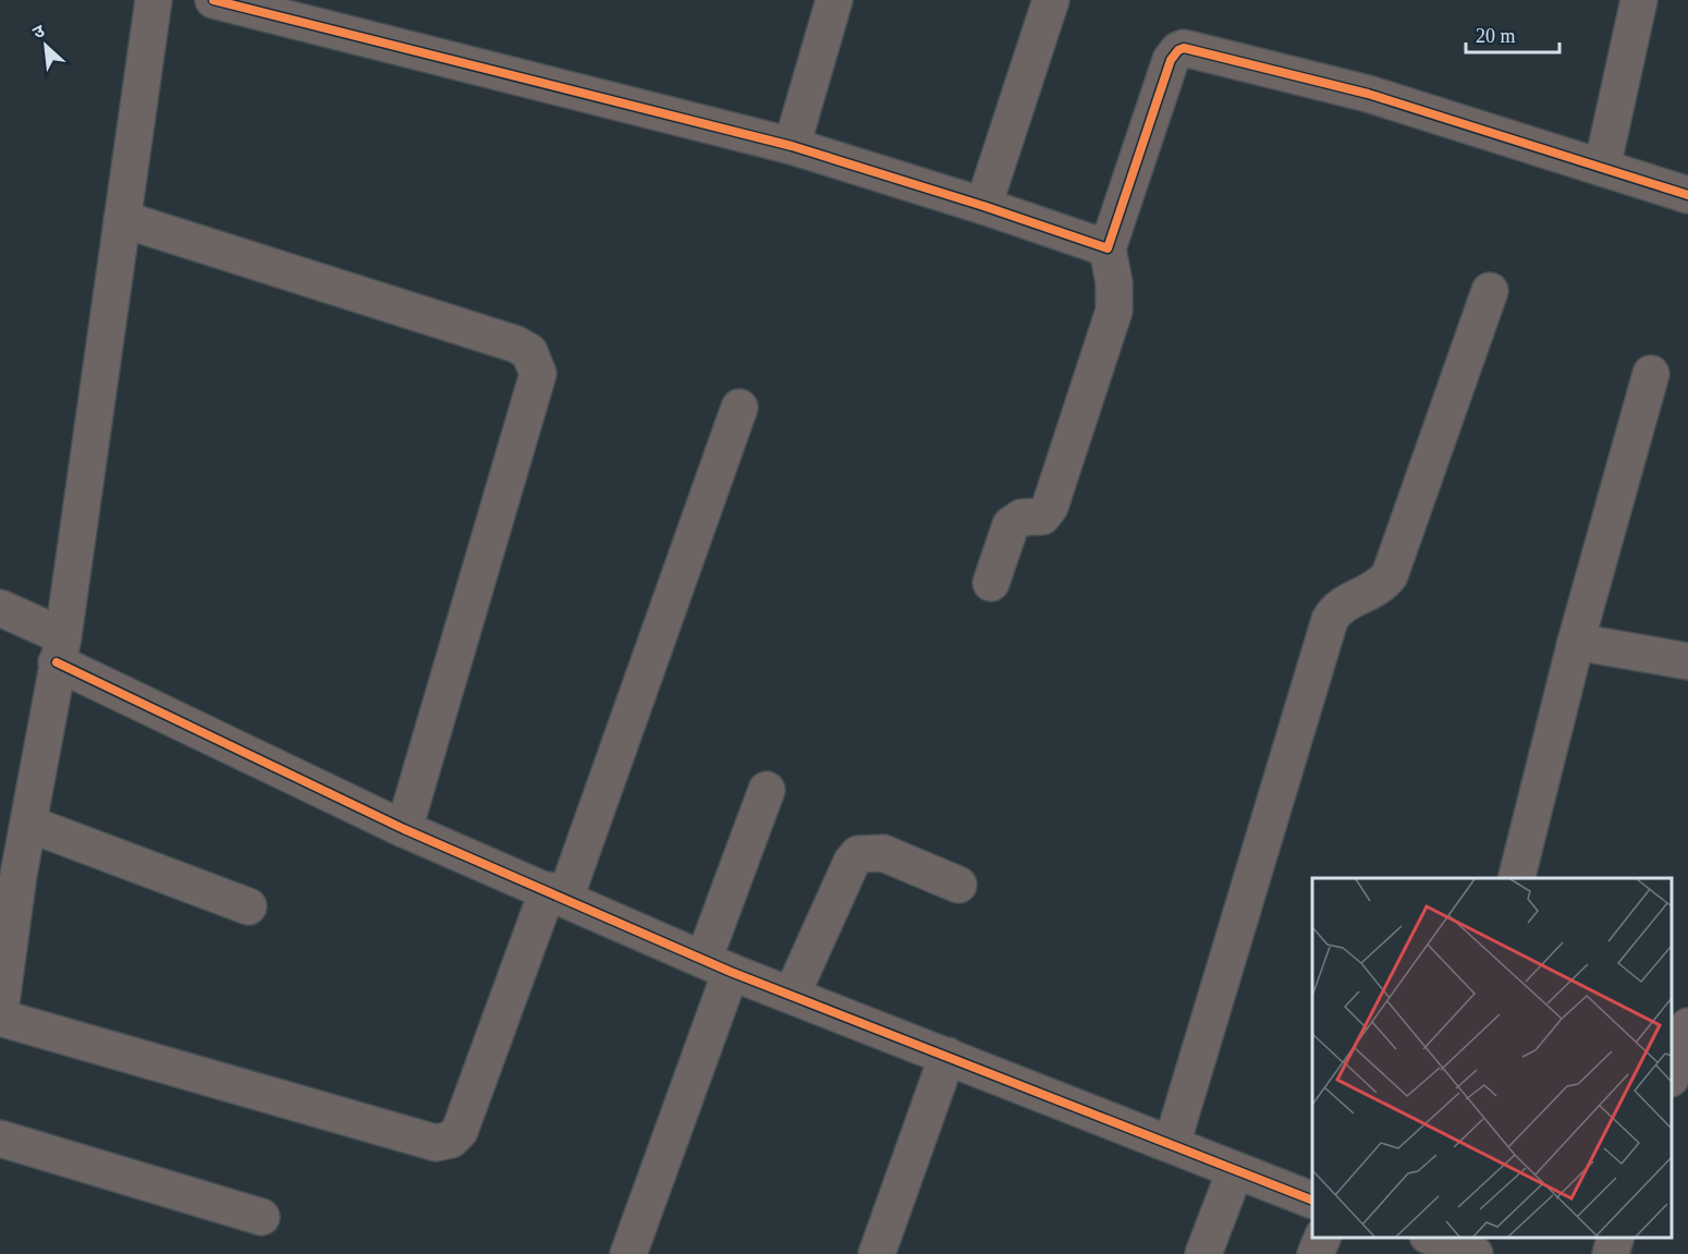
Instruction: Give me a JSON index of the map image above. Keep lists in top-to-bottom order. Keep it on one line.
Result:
{"scale_bar":"20 m","north":"top left"}
